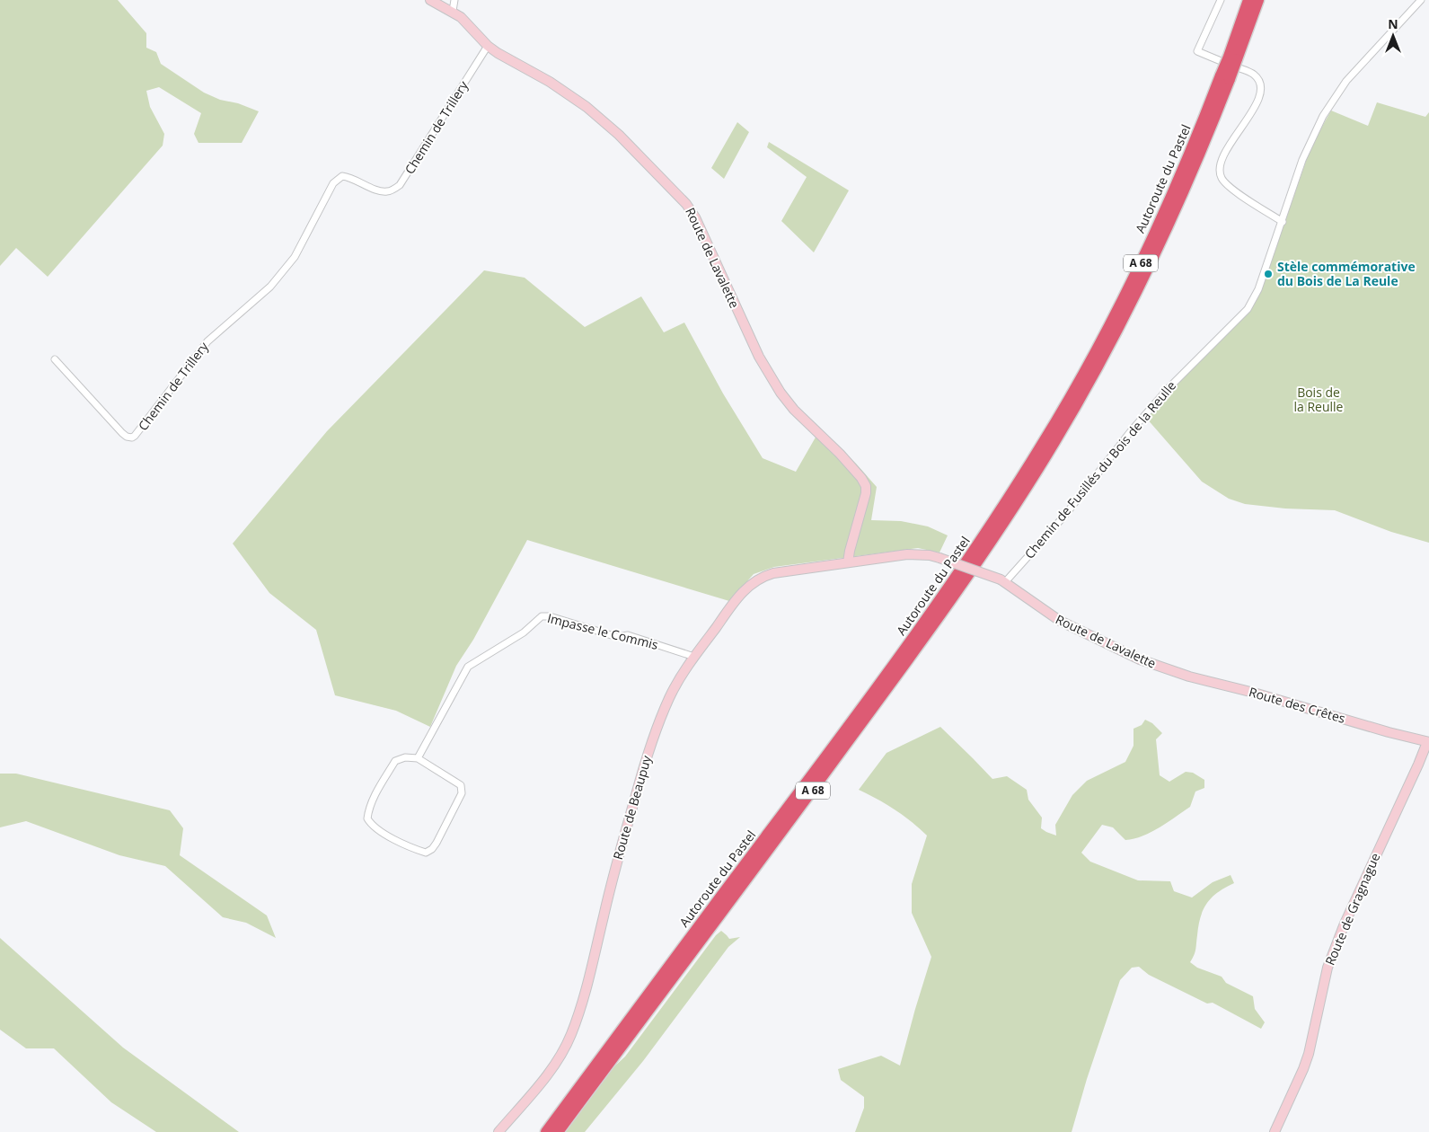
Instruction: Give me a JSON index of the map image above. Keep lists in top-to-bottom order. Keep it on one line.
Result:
{"streets":{"highway":["Autoroute du Pastel","A 68"],"street":["Chemin de Trillery","Route de Lavalette","Chemin de Fusillés du Bois de la Reulle","Impasse le Commis","Route des Crêtes","Route de Beaupuy","Route de Gragnague"]},"crossings":[["Chemin de Trillery","Route de Lavalette"],["Route de Lavalette","Chemin de Fusillés du Bois de la Reulle"],["Route de Lavalette","Route des Crêtes"],["Route de Lavalette","Route de Beaupuy"],["Impasse le Commis","Route de Beaupuy"],["Route des Crêtes","Route de Gragnague"]],"parks":["Bois de la Reulle"],"places":["Stèle commémorative du Bois de La Reule"],"north":"top"}
